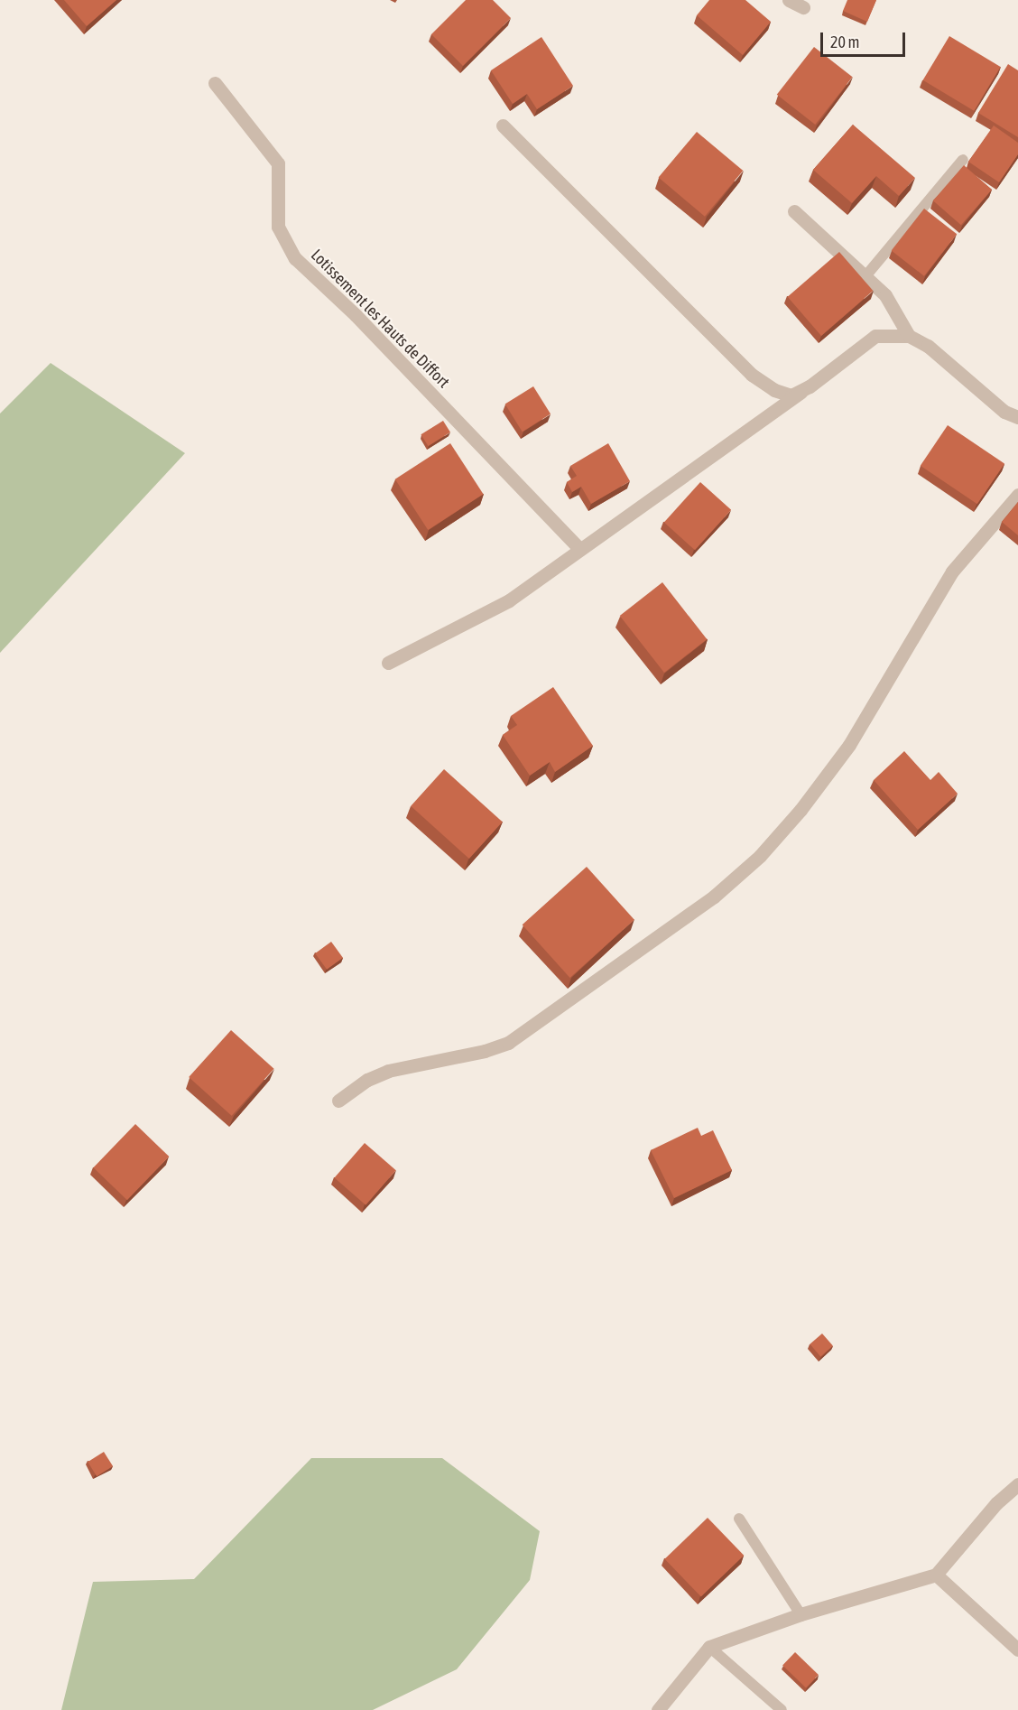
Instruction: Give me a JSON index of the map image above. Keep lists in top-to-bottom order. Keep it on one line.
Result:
{"streets":{"street":["Lotissement les Hauts de Diffort"]},"scale_bar":"20 m"}
